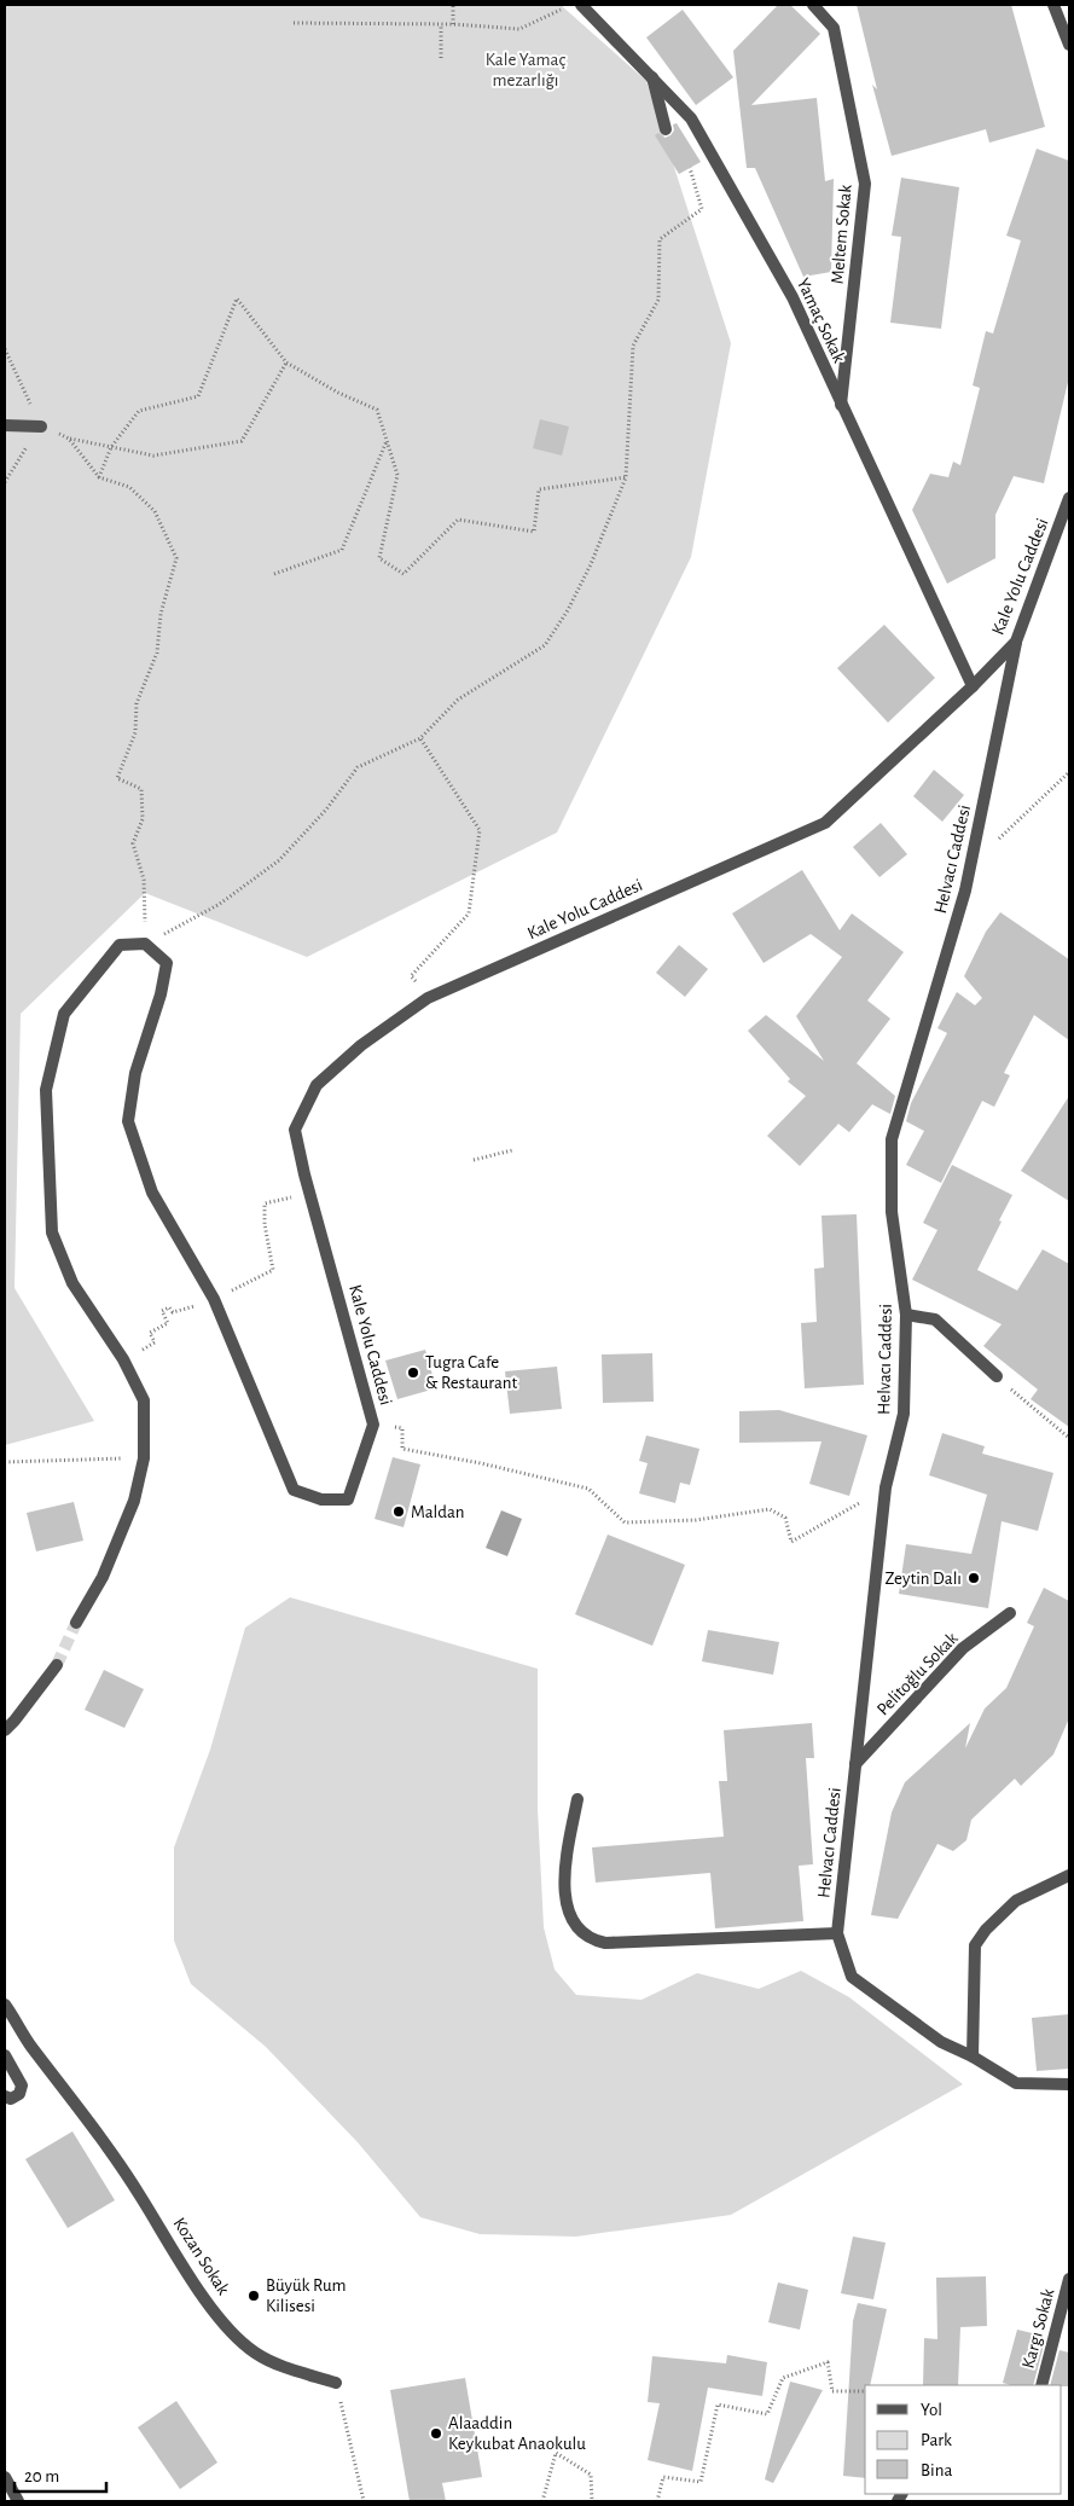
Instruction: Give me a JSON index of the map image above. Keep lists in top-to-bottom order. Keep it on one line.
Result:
{"streets":{"street":["Meltem Sokak","Yamaç Sokak","Kale Yolu Caddesi","Helvacı Caddesi","Pelitoğlu Sokak","Kozan Sokak","Kargı Sokak"]},"crossings":[["Meltem Sokak","Yamaç Sokak"],["Yamaç Sokak","Kale Yolu Caddesi"],["Kale Yolu Caddesi","Helvacı Caddesi"],["Helvacı Caddesi","Pelitoğlu Sokak"]],"parks":["Kale Yamaç mezarlığı"],"places":["Tugra Cafe & Restaurant","Maldan","Zeytin Dalı","Büyük Rum Kilisesi","Alaaddin Keykubat Anaokulu"],"legend":["Yol","Park","Bina"],"scale_bar":"20 m"}
